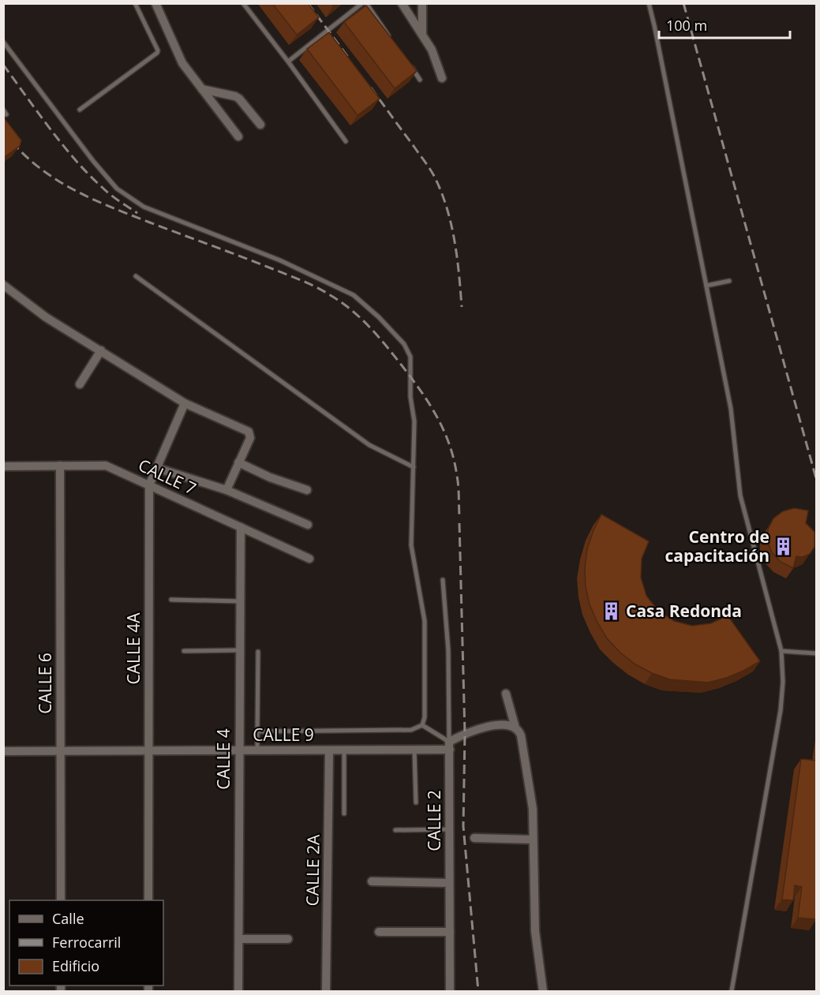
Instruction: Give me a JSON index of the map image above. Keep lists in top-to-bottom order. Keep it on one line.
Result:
{"streets":{"street":["CALLE 7","CALLE 4A","CALLE 6","CALLE 9","CALLE 4","CALLE 2","CALLE 2A"]},"crossings":[["CALLE 7","CALLE 4A"],["CALLE 7","CALLE 6"],["CALLE 7","CALLE 4"],["CALLE 4A","CALLE 9"],["CALLE 6","CALLE 9"],["CALLE 9","CALLE 4"],["CALLE 9","CALLE 2"],["CALLE 9","CALLE 2A"]],"places":{"building":["Centro de capacitación","Casa Redonda"]},"legend":["Calle","Ferrocarril","Edificio"],"scale_bar":"100 m"}
